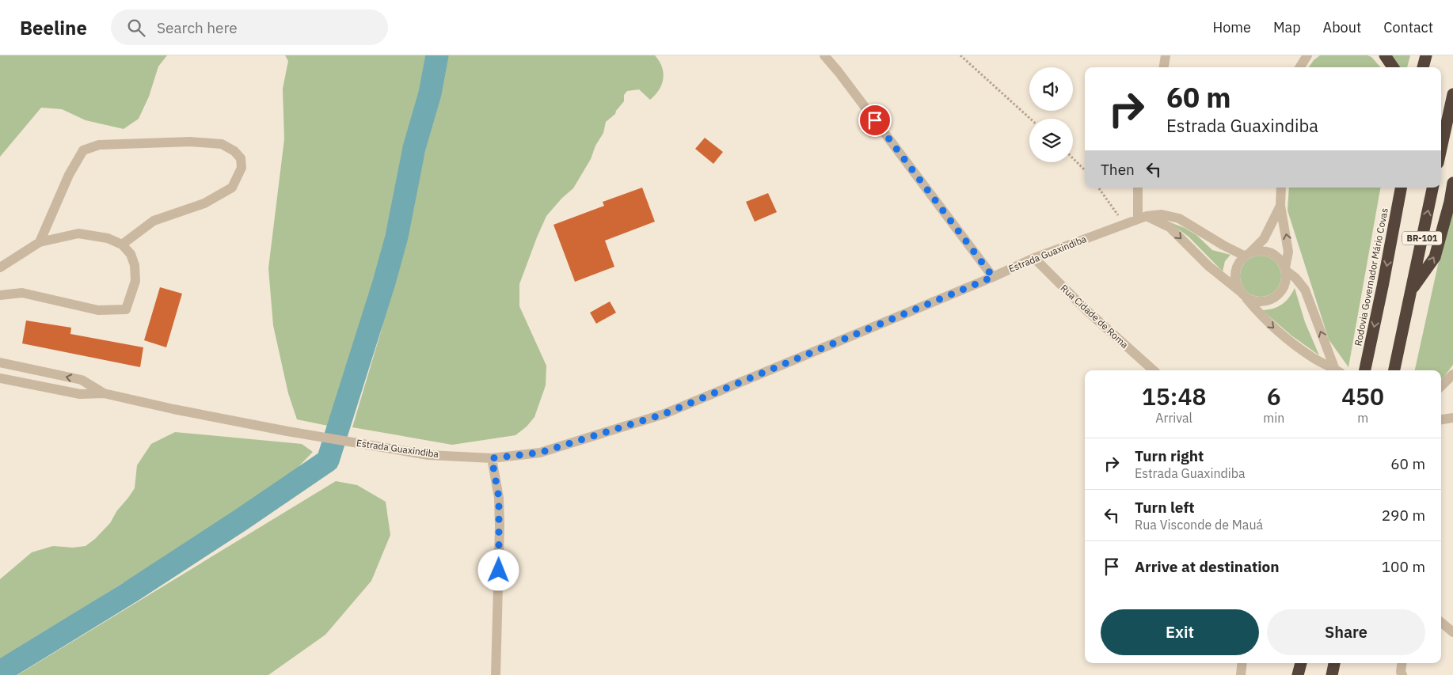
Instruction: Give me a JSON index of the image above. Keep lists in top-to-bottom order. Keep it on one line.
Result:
{"streets":{"highway":["BR-101","Rodovia Governador Mário Covas"],"street":["Estrada Guaxindiba","Rua Cidade de Roma"]},"crossings":[["Estrada Guaxindiba","Rua Cidade de Roma"]],"page":{"header":"Beeline","search":"Search here","nav":["Home","Map","About","Contact"],"turn":["60 m","Estrada Guaxindiba"],"then":"Then","eta":["15:48","Arrival","6","min","450","m"],"list":[{"name":"Turn right","note":"Estrada Guaxindiba","value":"60 m"},{"name":"Turn left","note":"Rua Visconde de Mauá","value":"290 m"},{"name":"Arrive at destination","value":"100 m"}],"buttons":["Exit","Share"]}}
